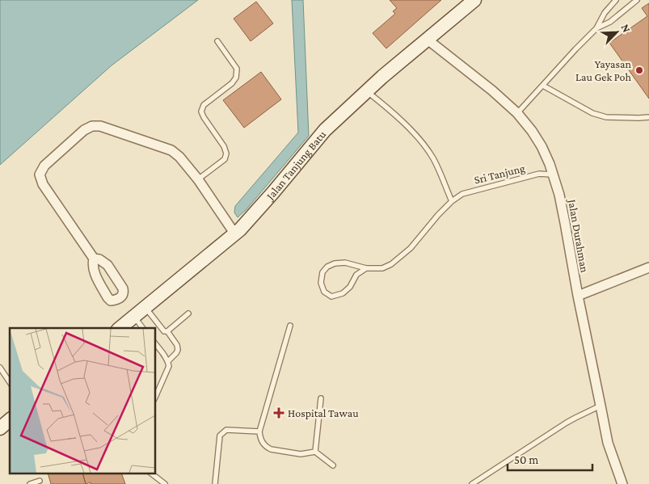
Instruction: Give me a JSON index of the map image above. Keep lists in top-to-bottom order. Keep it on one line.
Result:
{"streets":{"street":["Jalan Tanjung Batu","Jalan Durahman"],"lane":["Sri Tanjung"]},"crossings":[["Jalan Tanjung Batu","Jalan Durahman"],["Sri Tanjung","Jalan Durahman"]],"places":{"other":["Yayasan Lau Gek Poh"],"health":["Hospital Tawau"]},"scale_bar":"50 m","north":"top right"}
